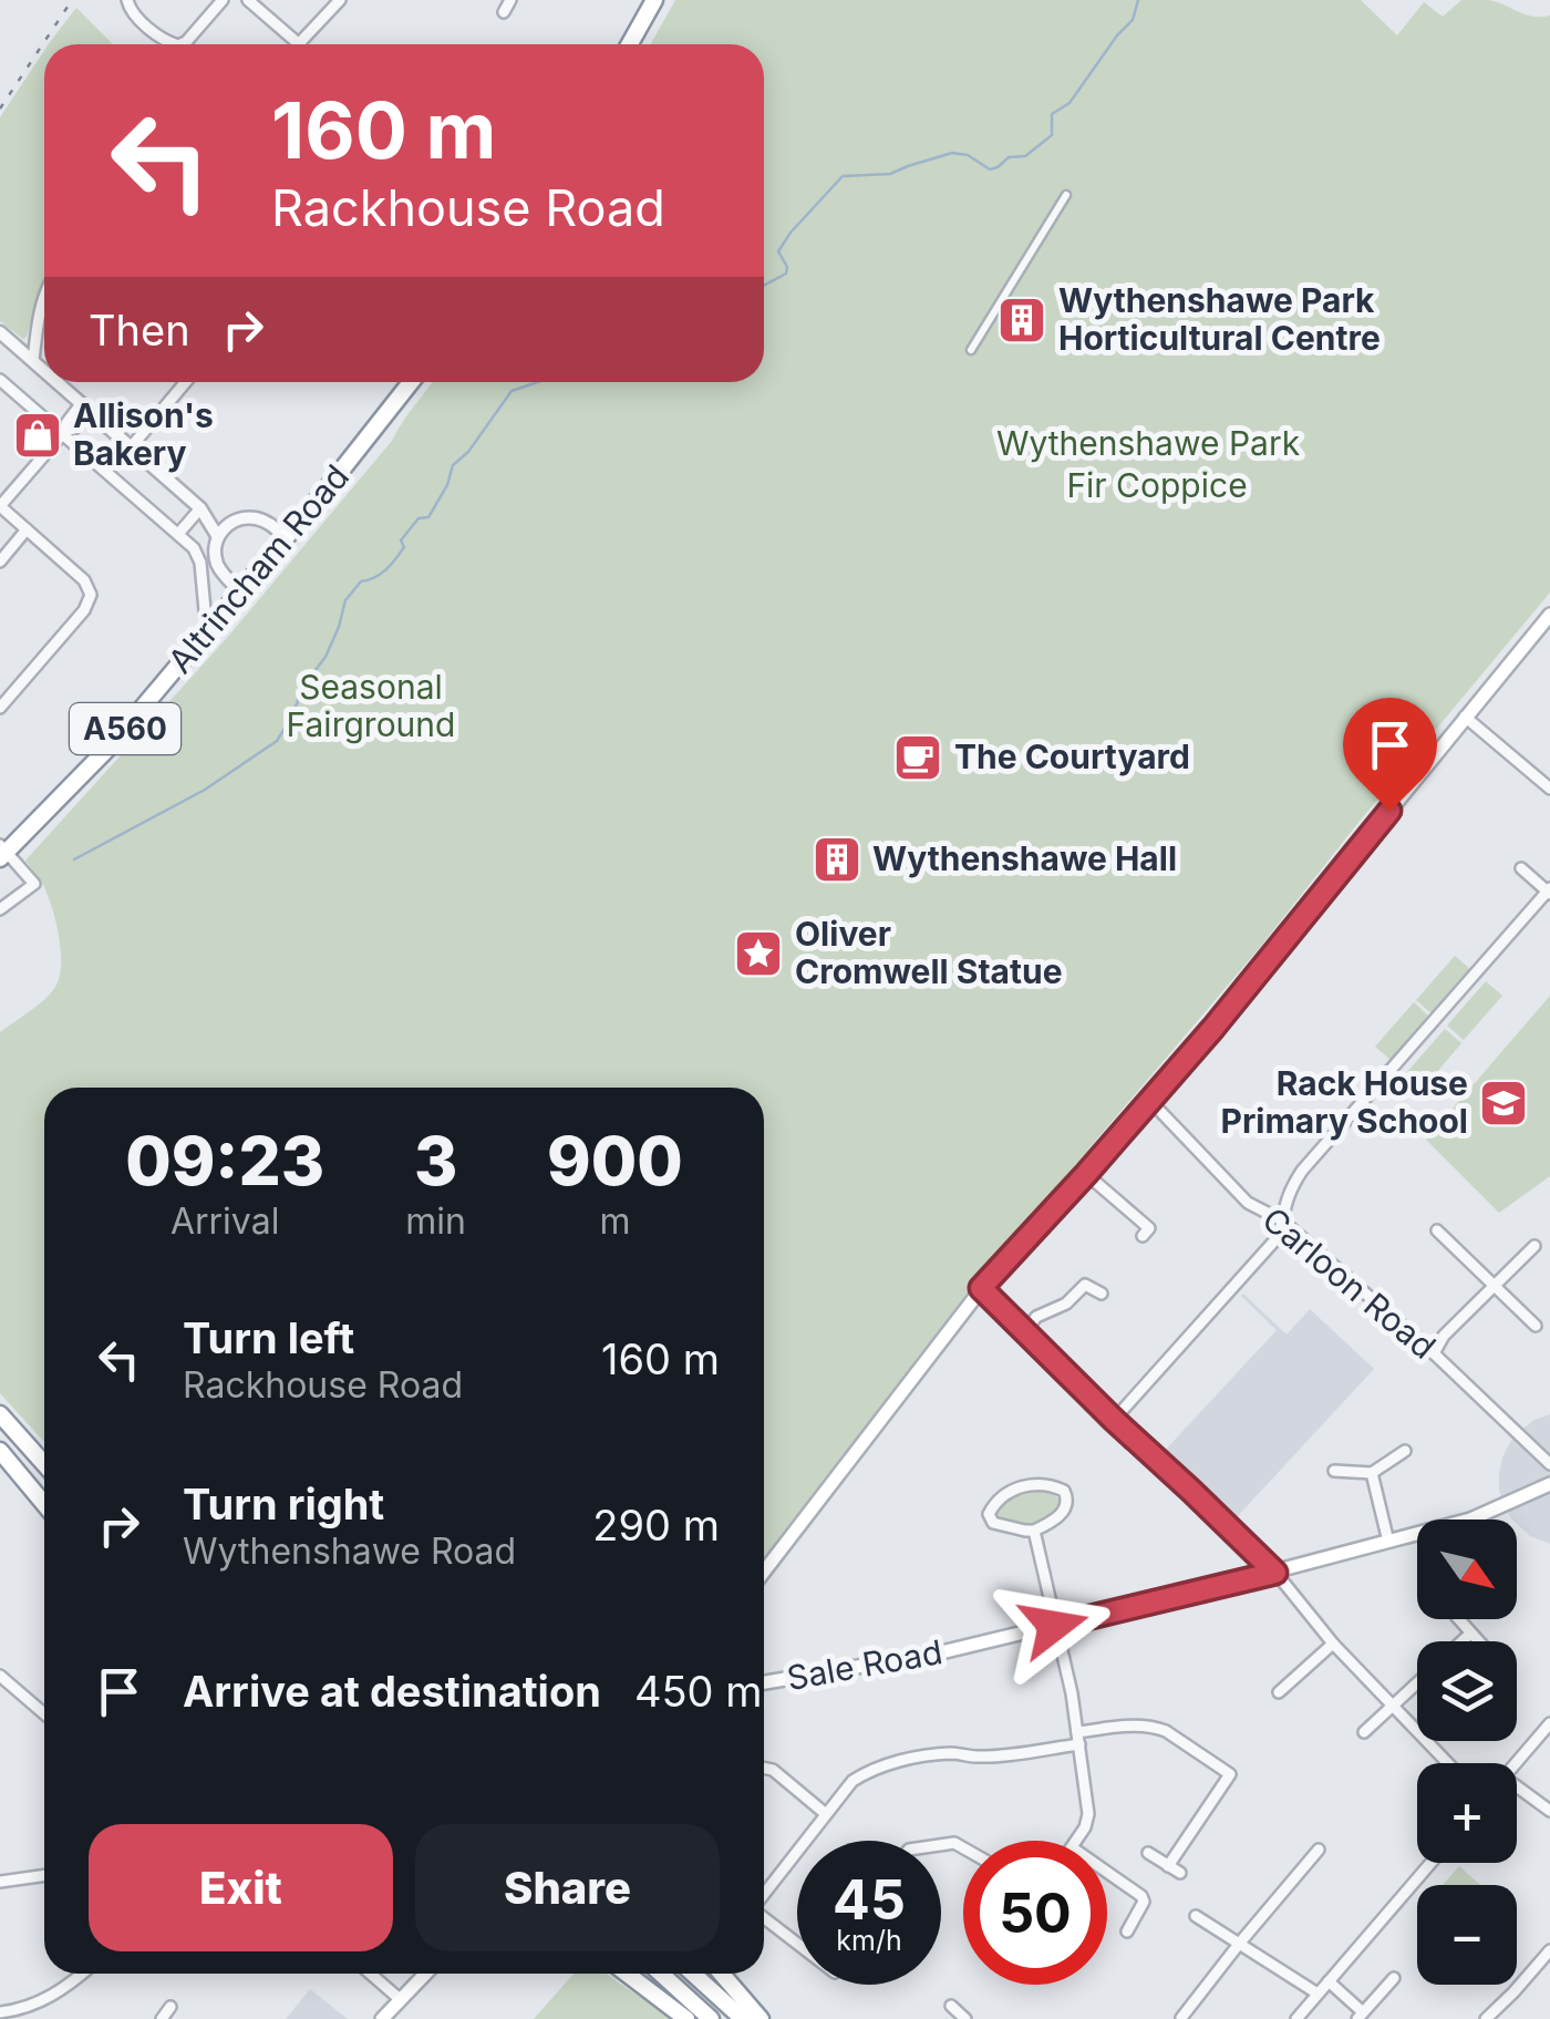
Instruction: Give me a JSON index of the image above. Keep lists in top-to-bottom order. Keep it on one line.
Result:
{"streets":{"highway":["Altrincham Road","A560"],"main road":["Sale Road"],"street":["Carloon Road"]},"crossings":[["Carloon Road","Sale Road"]],"parks":["Wythenshawe Park","Fir Coppice","Seasonal Fairground"],"places":{"building":["Wythenshawe Park Horticultural Centre","Wythenshawe Hall"],"shop":["Allison's Bakery"],"cafe":["The Courtyard"],"place":["Oliver Cromwell Statue"],"school or university":["Rack House Primary School"]},"north":"bottom right","page":{"turn":["160 m","Rackhouse Road"],"then":"Then","eta":["09:23","Arrival","3","min","900","m"],"list":[{"name":"Turn left","note":"Rackhouse Road","value":"160 m"},{"name":"Turn right","note":"Wythenshawe Road","value":"290 m"},{"name":"Arrive at destination","value":"450 m"}],"map_buttons":["+","−"],"buttons":["Exit","Share"],"speed":"45 km/h","limit":"50"}}
